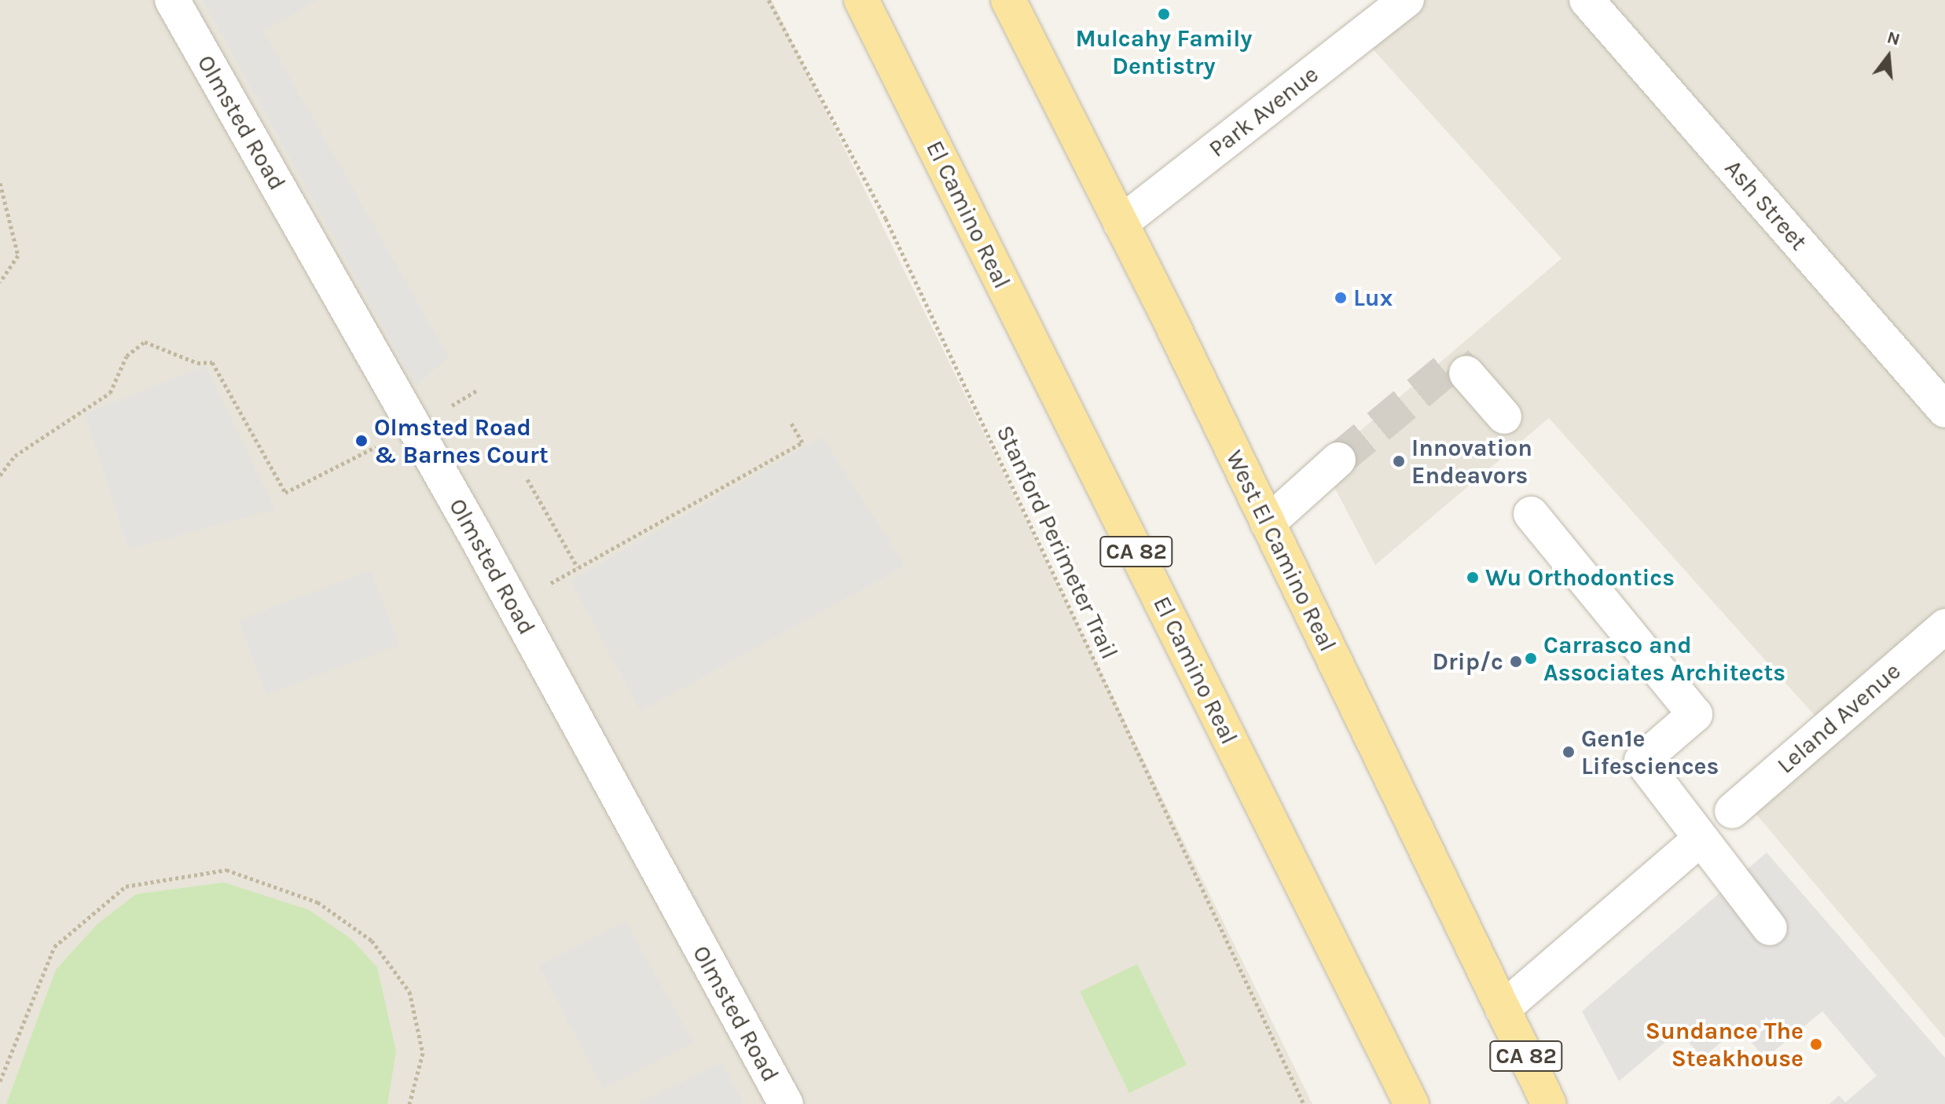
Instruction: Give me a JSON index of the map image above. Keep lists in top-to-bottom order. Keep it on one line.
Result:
{"streets":{"main road":["El Camino Real","West El Camino Real","CA 82"],"street":["Park Avenue","Olmsted Road","Ash Street","Leland Avenue"],"path":["Stanford Perimeter Trail"]},"crossings":[["Park Avenue","West El Camino Real"]],"places":["Mulcahy Family Dentistry","Lux","Olmsted Road & Barnes Court","Innovation Endeavors","Wu Orthodontics","Carrasco and Associates Architects","Drip/c","Gen1e Lifesciences","Sundance The Steakhouse"],"north":"top"}
